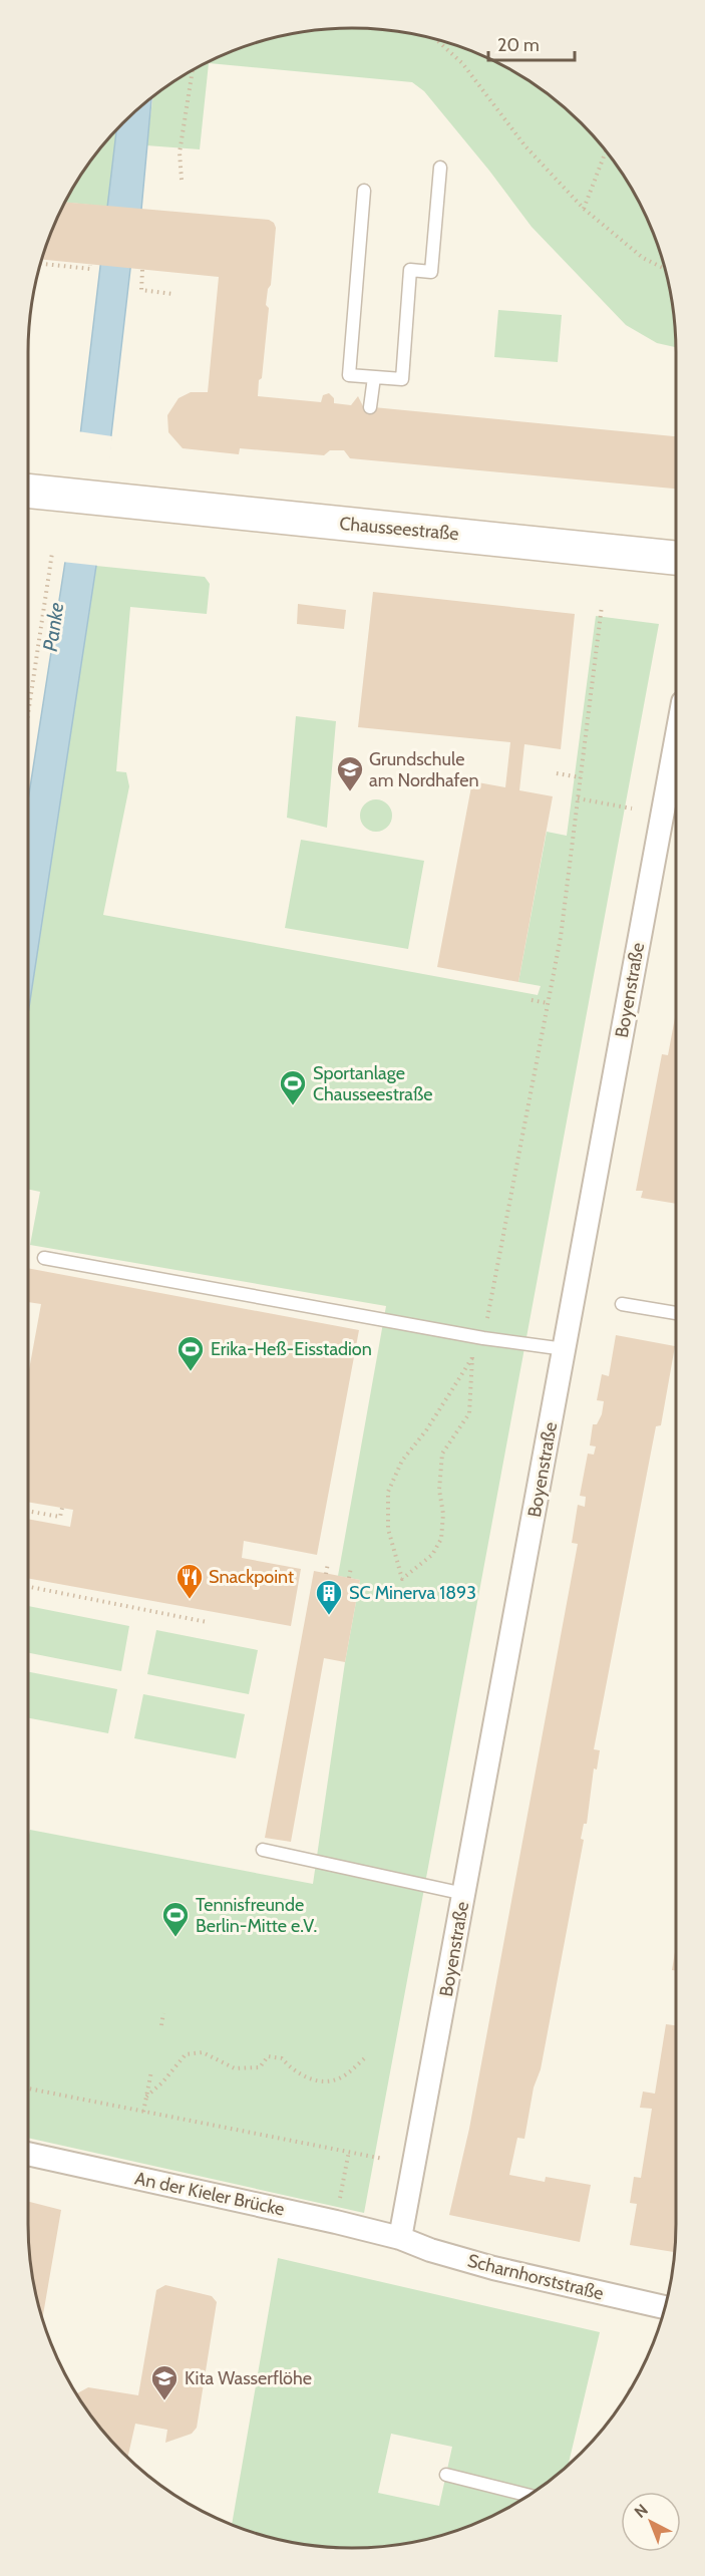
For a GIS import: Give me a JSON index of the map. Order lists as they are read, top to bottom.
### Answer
{
  "streets": {
    "main road": ["Chausseestraße"],
    "street": ["Boyenstraße", "An der Kieler Brücke", "Scharnhorststraße"]
  },
  "crossings": [
    ["Boyenstraße", "An der Kieler Brücke"],
    ["Boyenstraße", "Scharnhorststraße"],
    ["An der Kieler Brücke", "Scharnhorststraße"]
  ],
  "water": ["Panke"],
  "places": {
    "school or university": ["Grundschule am Nordhafen", "Kita Wasserflöhe"],
    "sports": ["Sportanlage Chausseestraße", "Erika-Heß-Eisstadion", "Tennisfreunde Berlin-Mitte e.V."],
    "restaurant": ["Snackpoint"],
    "building": ["SC Minerva 1893"]
  },
  "scale_bar": "20 m",
  "north": "top left"
}
